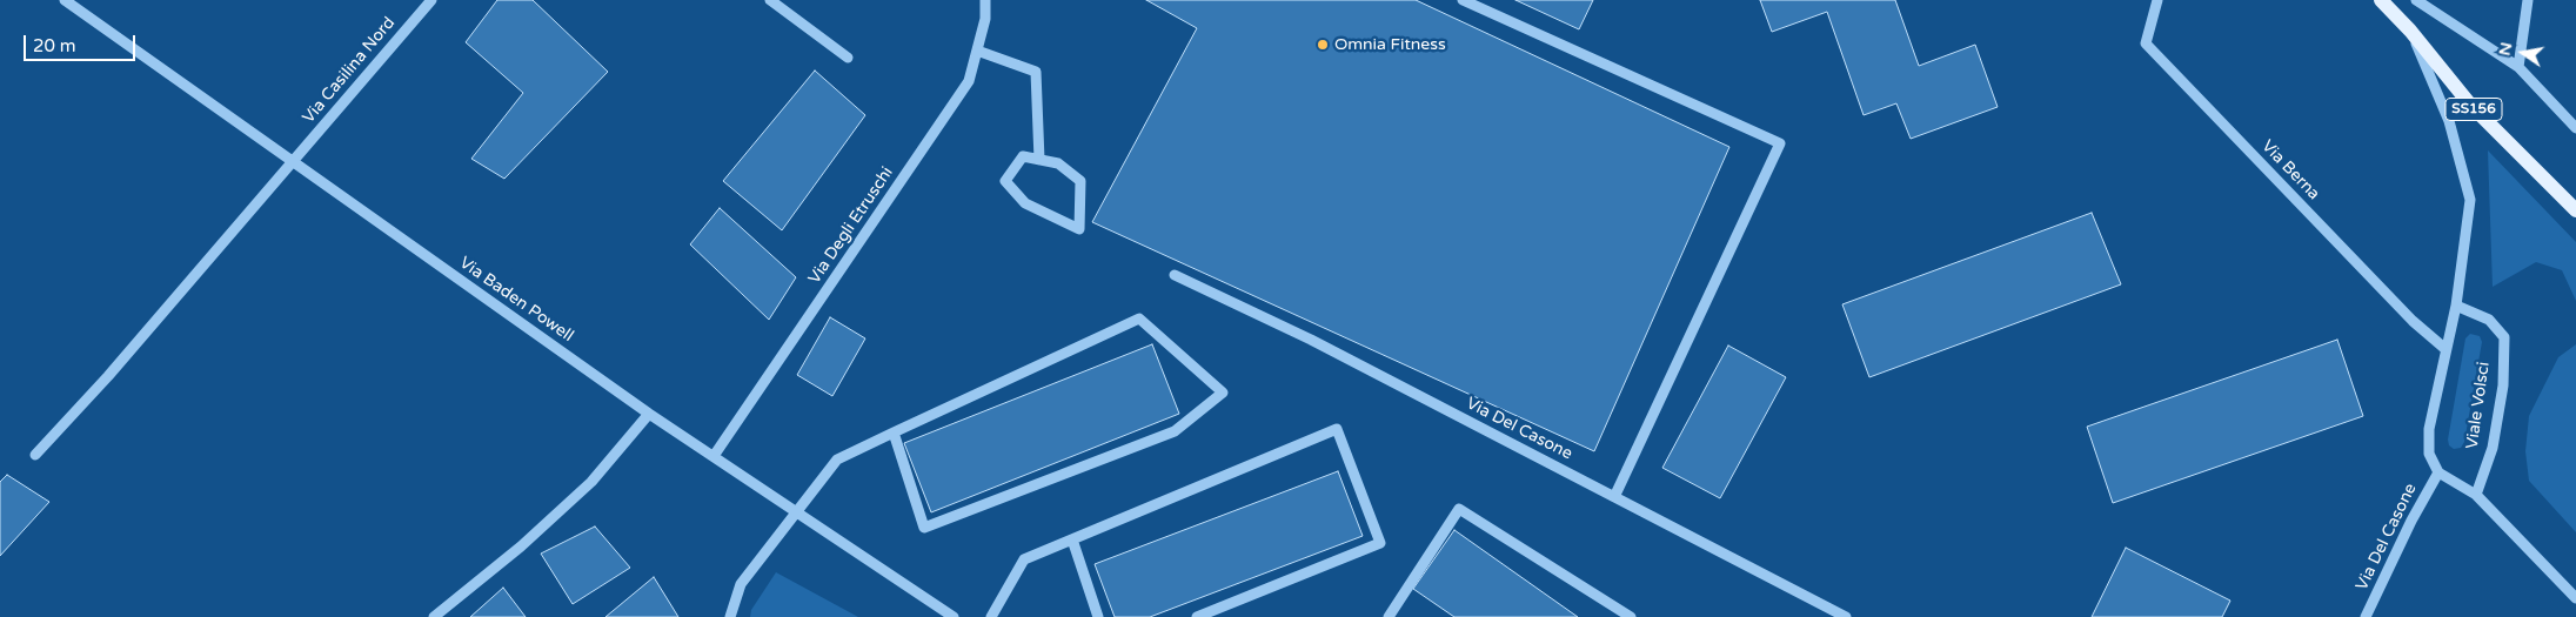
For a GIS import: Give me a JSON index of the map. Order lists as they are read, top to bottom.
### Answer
{
  "streets": {
    "main road": ["SS156"],
    "street": [
      "Via Casilina Nord",
      "Via Berna",
      "Via Degli Etruschi",
      "Via Baden Powell",
      "Viale Volsci",
      "Via Del Casone"
    ]
  },
  "crossings": [
    ["Via Casilina Nord", "Via Baden Powell"],
    ["Via Degli Etruschi", "Via Baden Powell"]
  ],
  "places": ["Omnia Fitness"],
  "scale_bar": "20 m",
  "north": "left"
}
